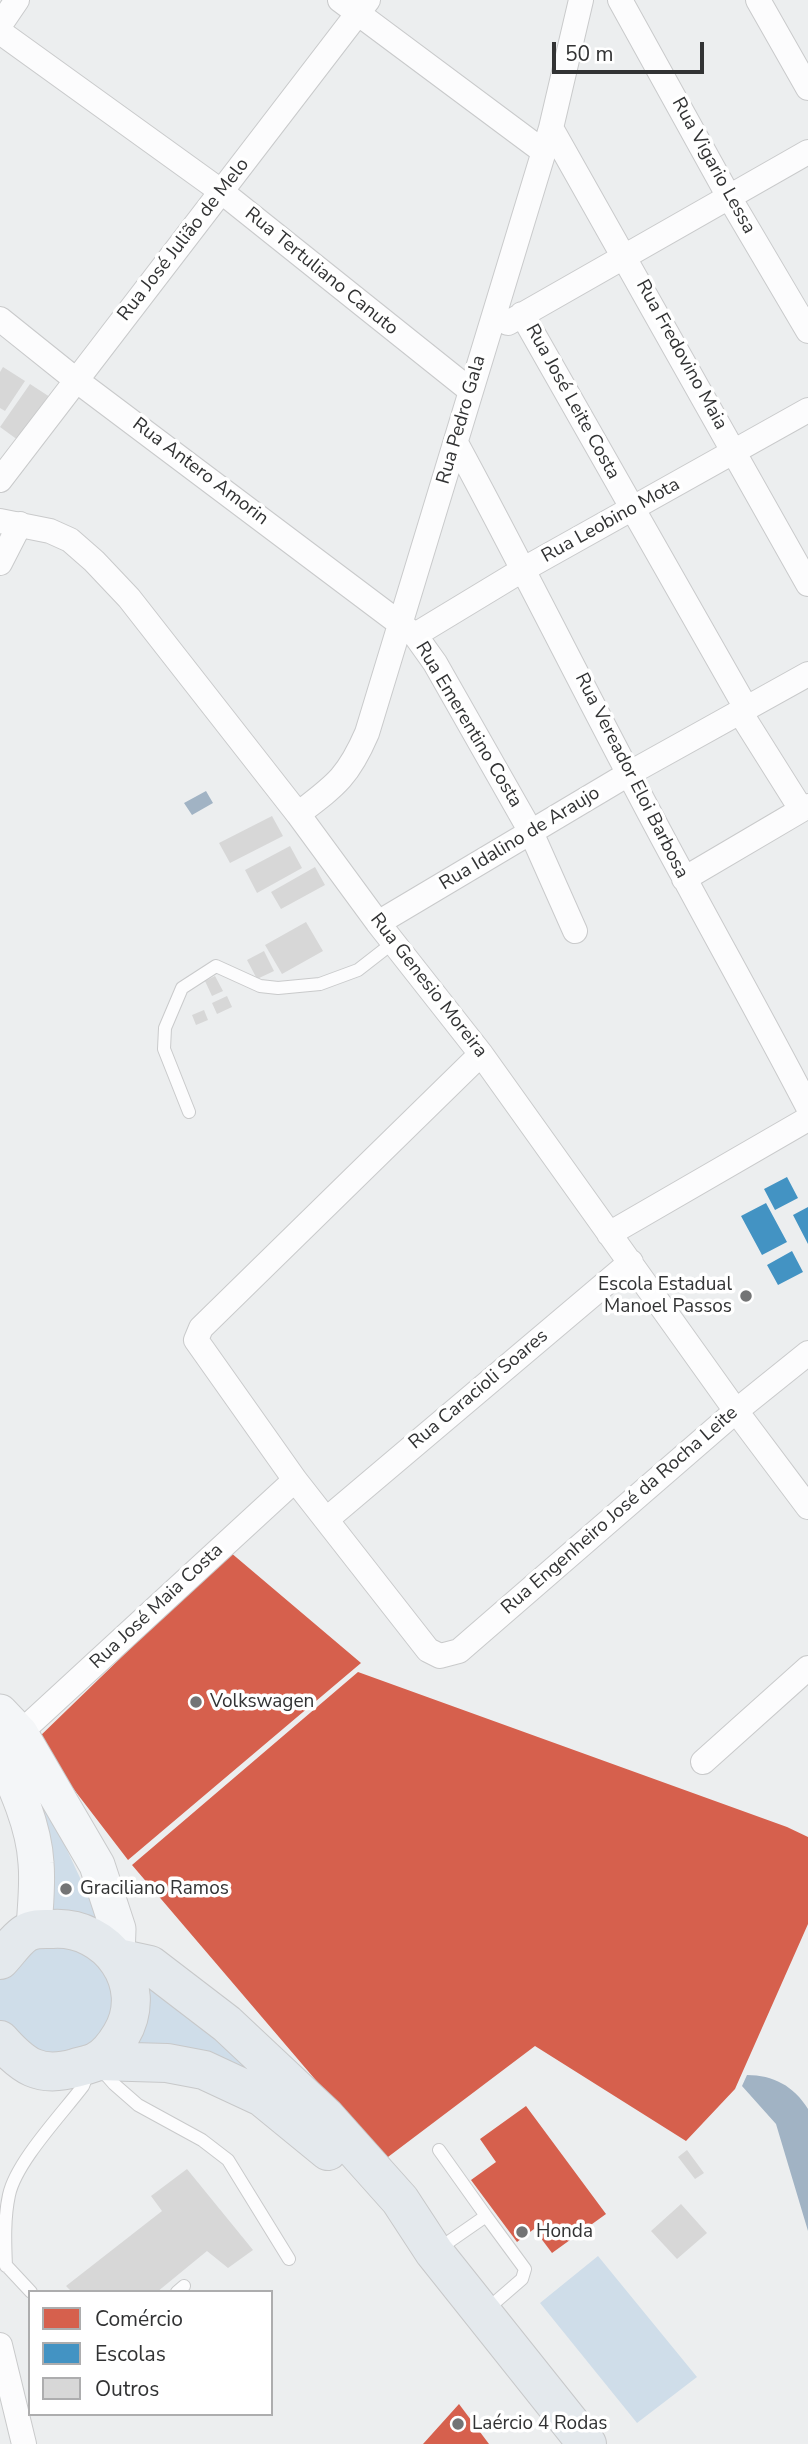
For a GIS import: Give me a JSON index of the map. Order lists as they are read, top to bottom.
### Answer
{
  "streets": {
    "street": [
      "Rua Vigario Lessa",
      "Rua José Julião de Melo",
      "Rua Tertuliano Canuto",
      "Rua Fredovino Maia",
      "Rua José Leite Costa",
      "Rua Pedro Gala",
      "Rua Antero Amorin",
      "Rua Leobino Mota",
      "Rua Emerentino Costa",
      "Rua Vereador Eloi Barbosa",
      "Rua Idalino de Araujo",
      "Rua Genesio Moreira",
      "Rua Caracioli Soares",
      "Rua Engenheiro José da Rocha Leite",
      "Rua José Maia Costa"
    ]
  },
  "crossings": [
    ["Rua José Julião de Melo", "Rua Tertuliano Canuto"],
    ["Rua José Julião de Melo", "Rua Antero Amorin"],
    ["Rua Tertuliano Canuto", "Rua Pedro Gala"],
    ["Rua Fredovino Maia", "Rua Pedro Gala"],
    ["Rua Fredovino Maia", "Rua Leobino Mota"],
    ["Rua José Leite Costa", "Rua Leobino Mota"],
    ["Rua José Leite Costa", "Rua Idalino de Araujo"],
    ["Rua Pedro Gala", "Rua Antero Amorin"],
    ["Rua Pedro Gala", "Rua Leobino Mota"],
    ["Rua Pedro Gala", "Rua Emerentino Costa"],
    ["Rua Pedro Gala", "Rua Vereador Eloi Barbosa"],
    ["Rua Pedro Gala", "Rua Genesio Moreira"],
    ["Rua Antero Amorin", "Rua Leobino Mota"],
    ["Rua Antero Amorin", "Rua Emerentino Costa"],
    ["Rua Leobino Mota", "Rua Emerentino Costa"],
    ["Rua Leobino Mota", "Rua Vereador Eloi Barbosa"],
    ["Rua Emerentino Costa", "Rua Idalino de Araujo"],
    ["Rua Vereador Eloi Barbosa", "Rua Idalino de Araujo"],
    ["Rua Idalino de Araujo", "Rua Genesio Moreira"],
    ["Rua Genesio Moreira", "Rua Caracioli Soares"],
    ["Rua Genesio Moreira", "Rua Engenheiro José da Rocha Leite"],
    ["Rua Caracioli Soares", "Rua Engenheiro José da Rocha Leite"]
  ],
  "places": [
    "Escola Estadual Manoel Passos",
    "Volkswagen",
    "Graciliano Ramos",
    "Honda",
    "Laércio 4 Rodas"
  ],
  "legend": ["Comércio", "Escolas", "Outros"],
  "scale_bar": "50 m"
}
